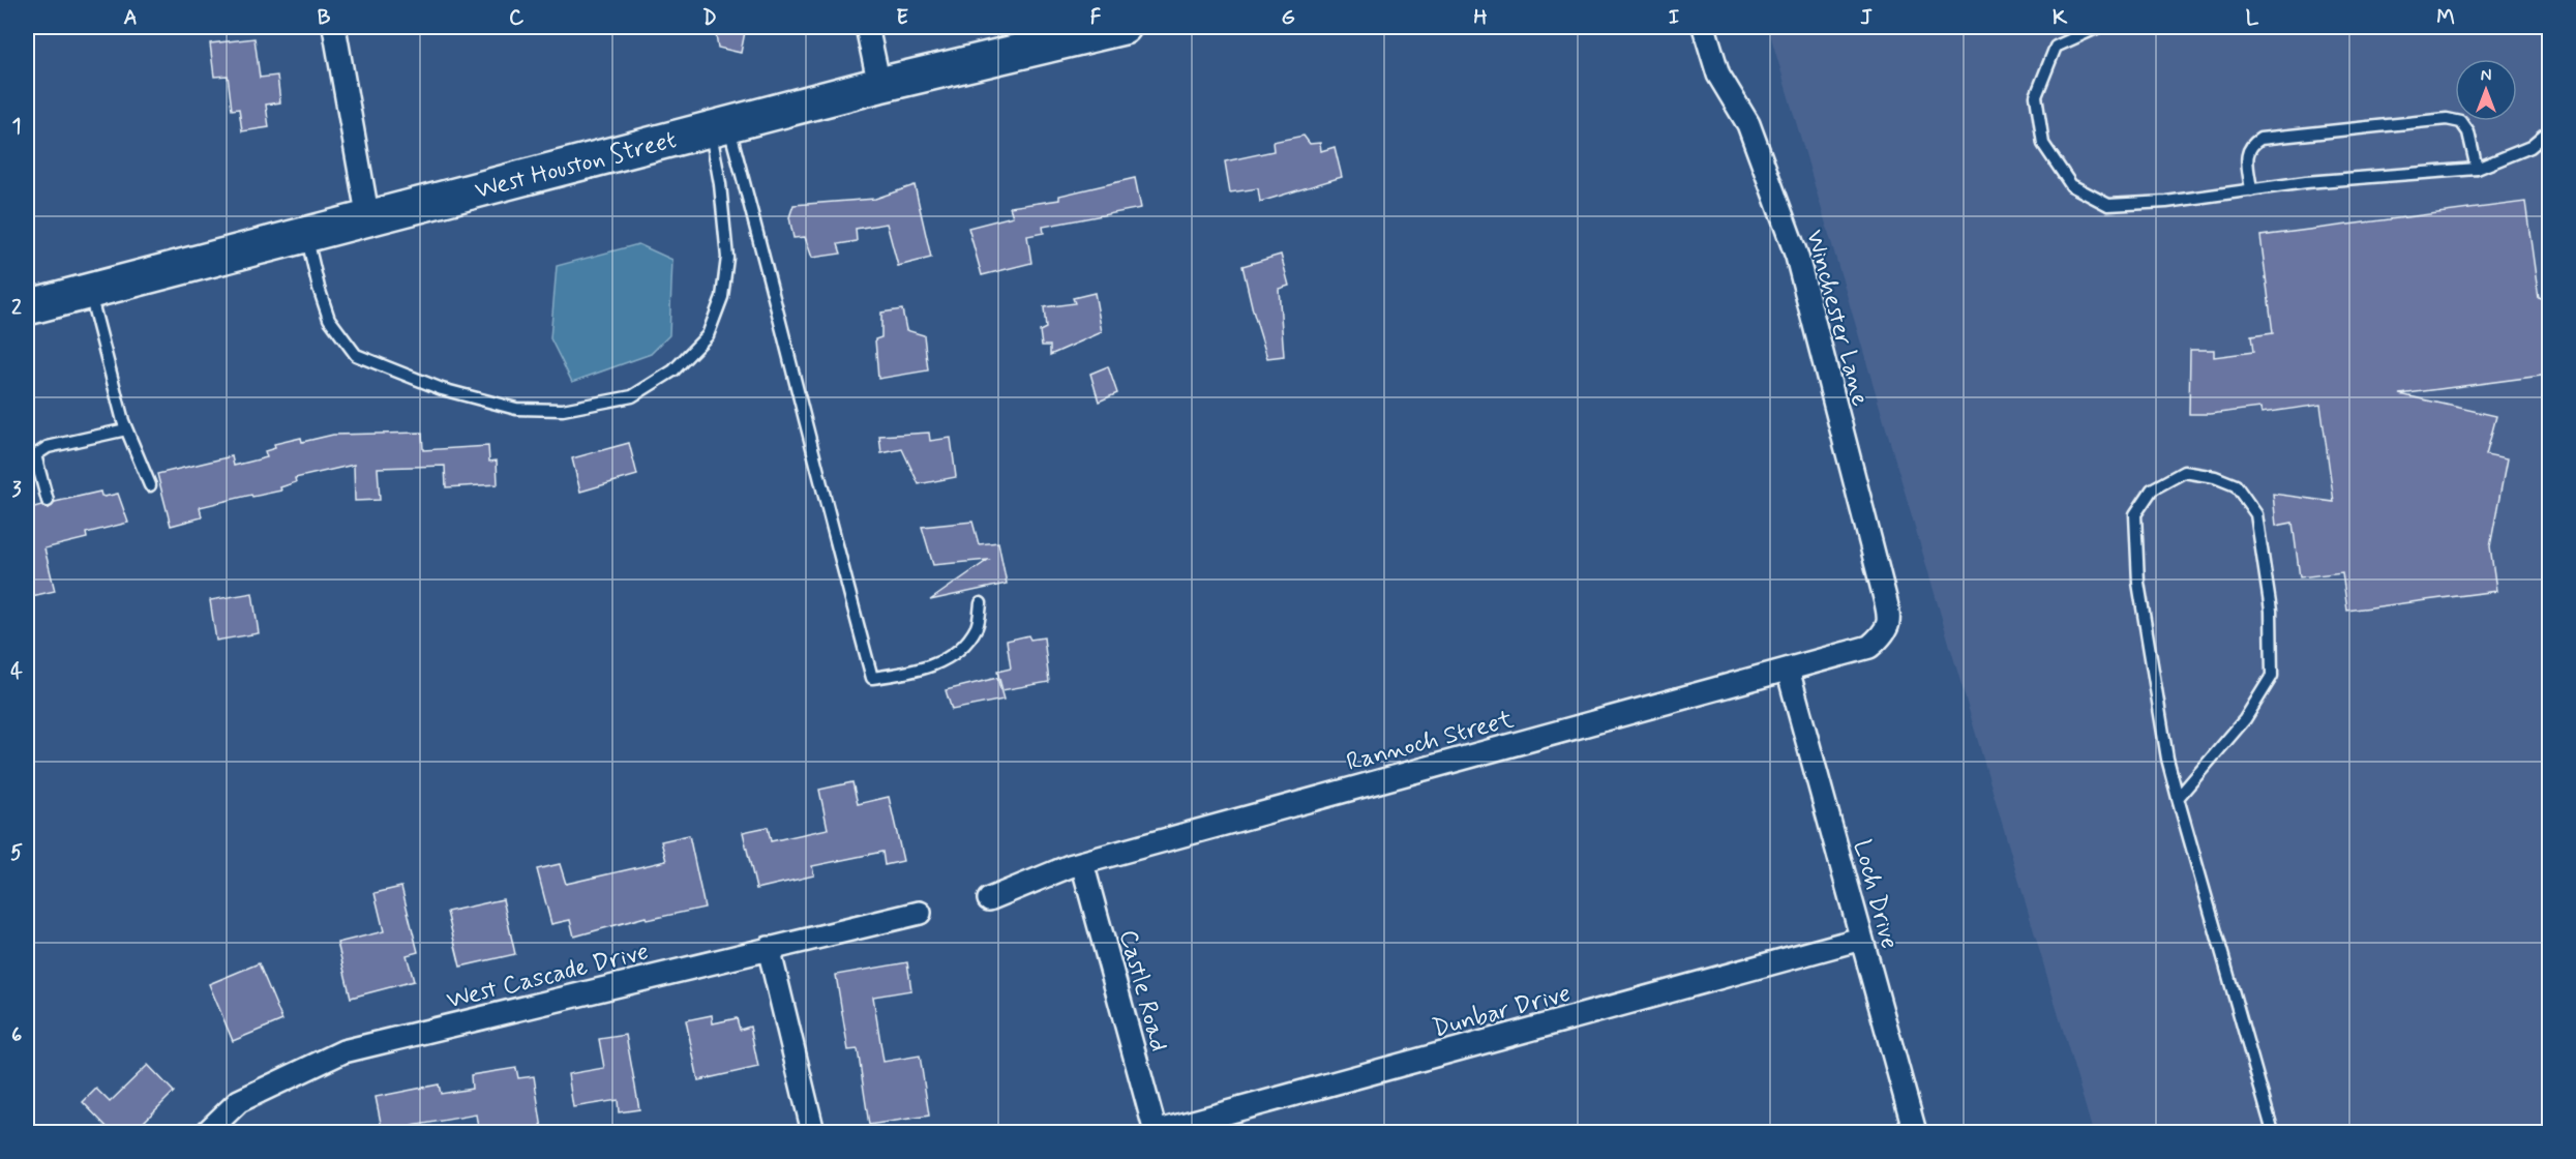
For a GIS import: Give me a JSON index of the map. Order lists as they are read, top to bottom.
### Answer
{
  "streets": {
    "main road": ["West Houston Street"],
    "street": [
      "Winchester Lane",
      "Rannoch Street",
      "Loch Drive",
      "West Cascade Drive",
      "Castle Road",
      "Dunbar Drive"
    ]
  },
  "crossings": [
    ["Winchester Lane", "Rannoch Street"],
    ["Rannoch Street", "Loch Drive"],
    ["Rannoch Street", "Castle Road"],
    ["Loch Drive", "Dunbar Drive"],
    ["Castle Road", "Dunbar Drive"]
  ],
  "north": "top",
  "grid": {
    "columns": [
      "A",
      "B",
      "C",
      "D",
      "E",
      "F",
      "G",
      "H",
      "I",
      "J",
      "K",
      "L",
      "M"
    ],
    "rows": [
      "1",
      "2",
      "3",
      "4",
      "5",
      "6"
    ]
  }
}
